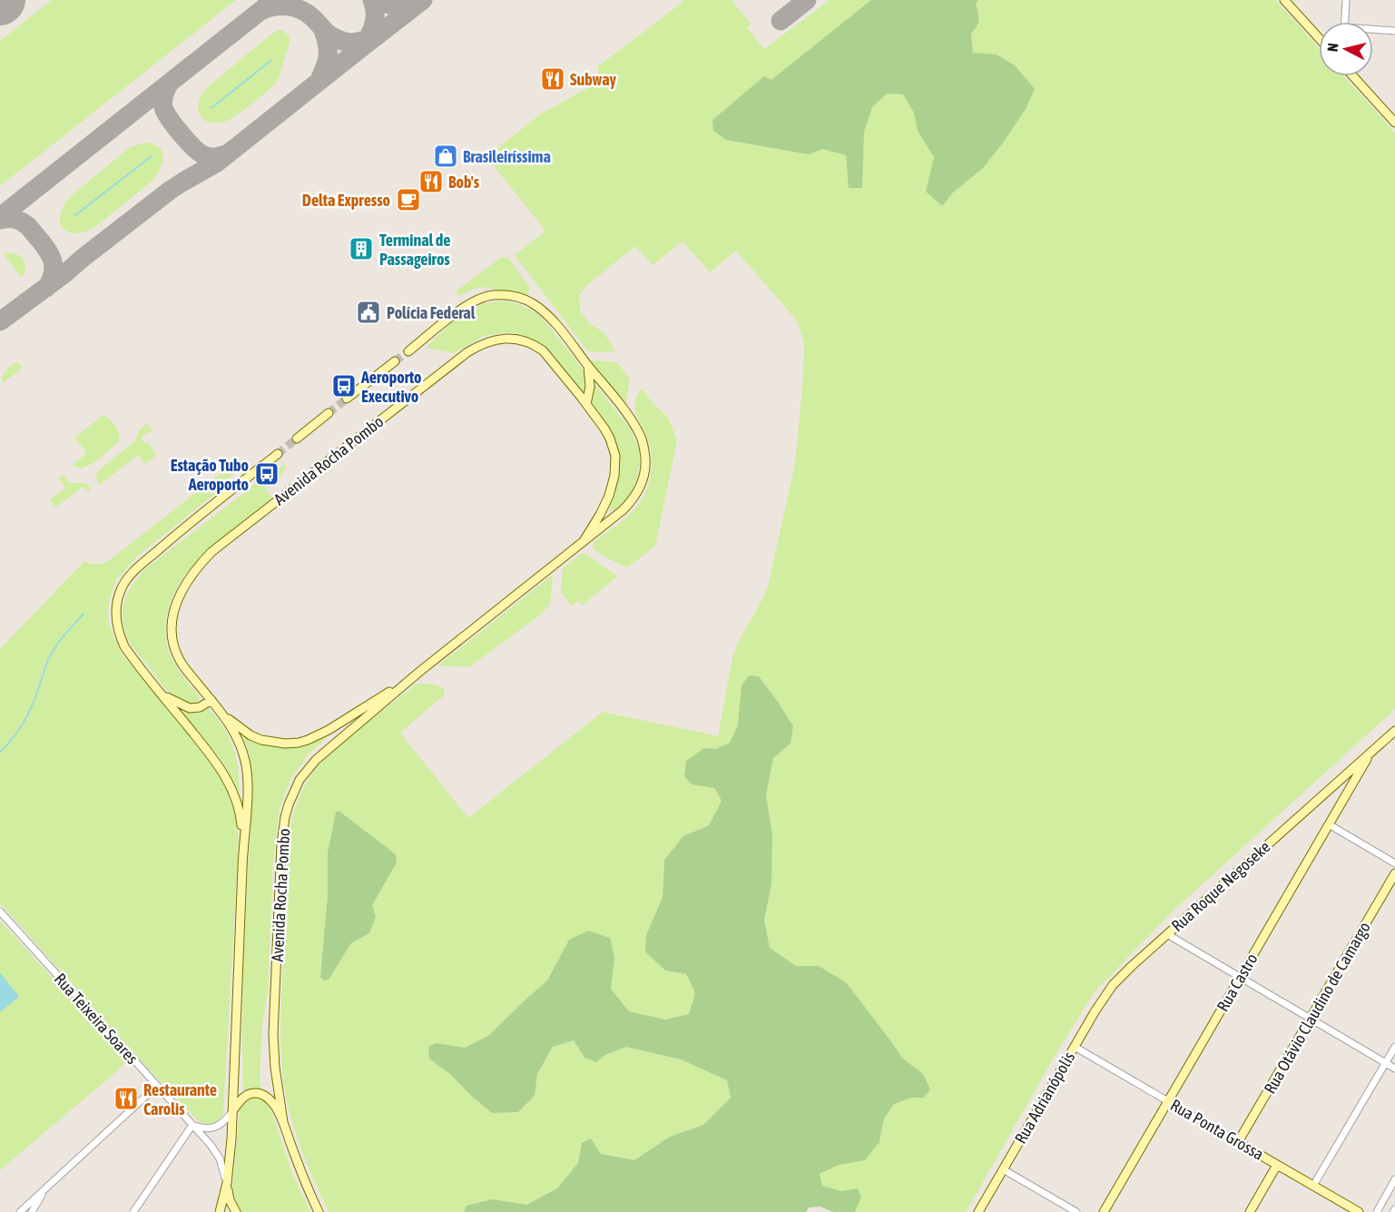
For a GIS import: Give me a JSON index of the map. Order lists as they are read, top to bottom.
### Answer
{
  "streets": {
    "main road": [
      "Avenida Rocha Pombo",
      "Rua Roque Negoseke",
      "Rua Castro",
      "Rua Otávio Claudino de Camargo",
      "Rua Teixeira Soares",
      "Rua Adrianópolis",
      "Rua Ponta Grossa"
    ]
  },
  "crossings": [
    ["Avenida Rocha Pombo", "Rua Teixeira Soares"],
    ["Rua Roque Negoseke", "Rua Castro"],
    ["Rua Roque Negoseke", "Rua Adrianópolis"],
    ["Rua Castro", "Rua Ponta Grossa"],
    ["Rua Otávio Claudino de Camargo", "Rua Ponta Grossa"],
    ["Rua Adrianópolis", "Rua Ponta Grossa"]
  ],
  "places": {
    "restaurant": ["Subway", "Bob's", "Restaurante Carolis"],
    "shop": ["Brasileiríssima"],
    "cafe": ["Delta Expresso"],
    "building": ["Terminal de Passageiros"],
    "public building": ["Polícia Federal"],
    "bus stop": ["Aeroporto Executivo", "Estação Tubo Aeroporto"]
  },
  "north": "left"
}
